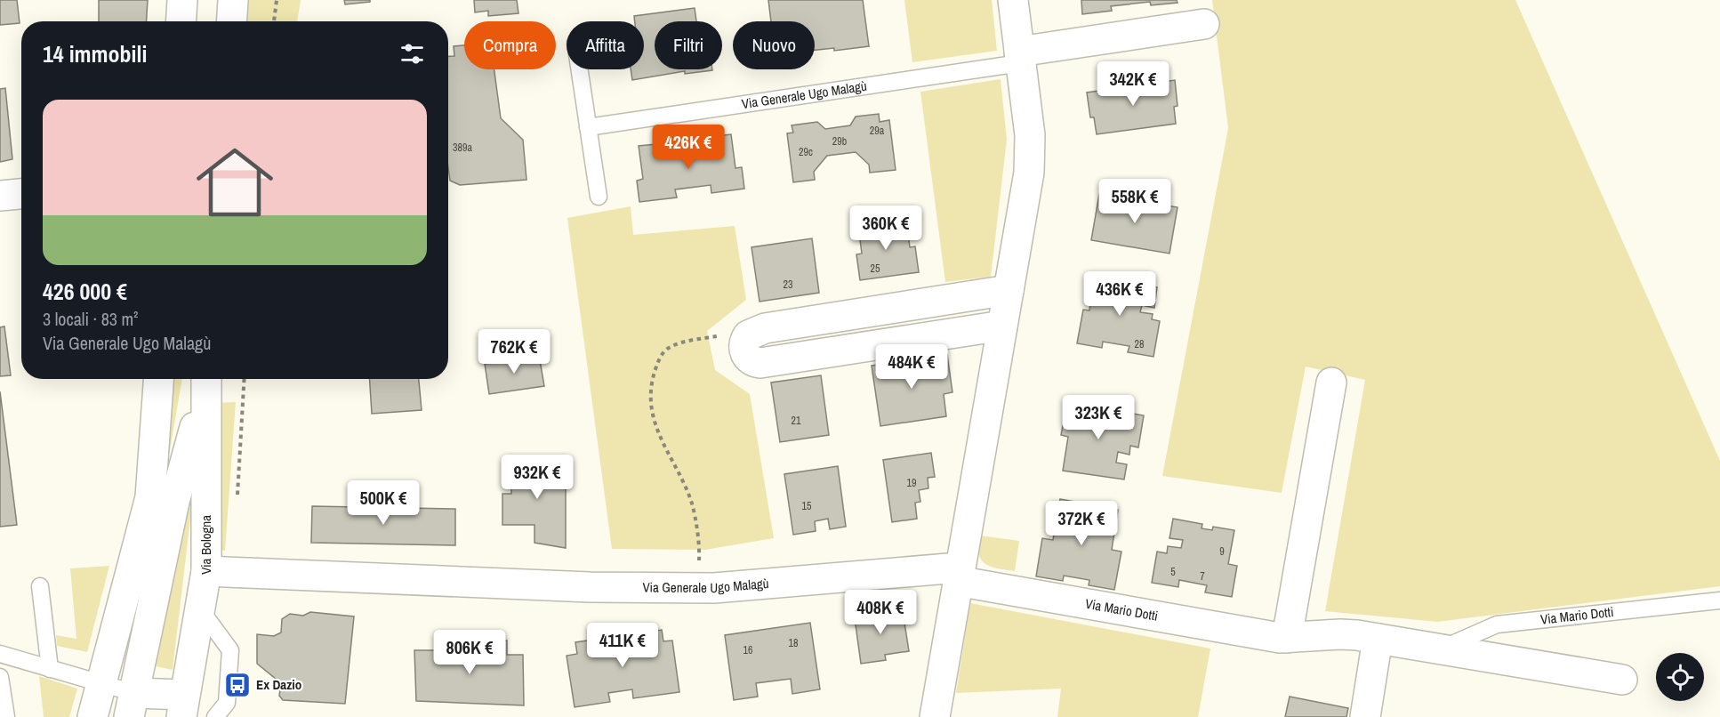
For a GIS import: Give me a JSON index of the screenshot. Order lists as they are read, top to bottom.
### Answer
{
  "streets": {
    "street": ["Via Generale Ugo Malagù", "Via Bologna", "Via Mario Dotti"]
  },
  "crossings": [
    ["Via Generale Ugo Malagù", "Via Bologna"],
    ["Via Generale Ugo Malagù", "Via Mario Dotti"]
  ],
  "places": {
    "bus stop": ["Ex Dazio"]
  },
  "house_numbers": [
    "29a",
    "29b",
    "389a",
    "29c",
    "25",
    "23",
    "28",
    "21",
    "19",
    "15",
    "9",
    "5",
    "7",
    "18",
    "16"
  ],
  "page": {
    "chip": [
      "Compra",
      "Affitta",
      "Filtri",
      "Nuovo"
    ],
    "heading": "14 immobili",
    "price": [
      "342K €",
      "426K €",
      "558K €",
      "360K €",
      "436K €",
      "762K €",
      "484K €",
      "323K €",
      "932K €",
      "500K €",
      "372K €",
      "408K €",
      "411K €",
      "806K €"
    ],
    "list": [
      {
        "name": "426 000 €",
        "note": "3 locali · 83 m² · Via Generale Ugo Malagù"
      }
    ]
  }
}
